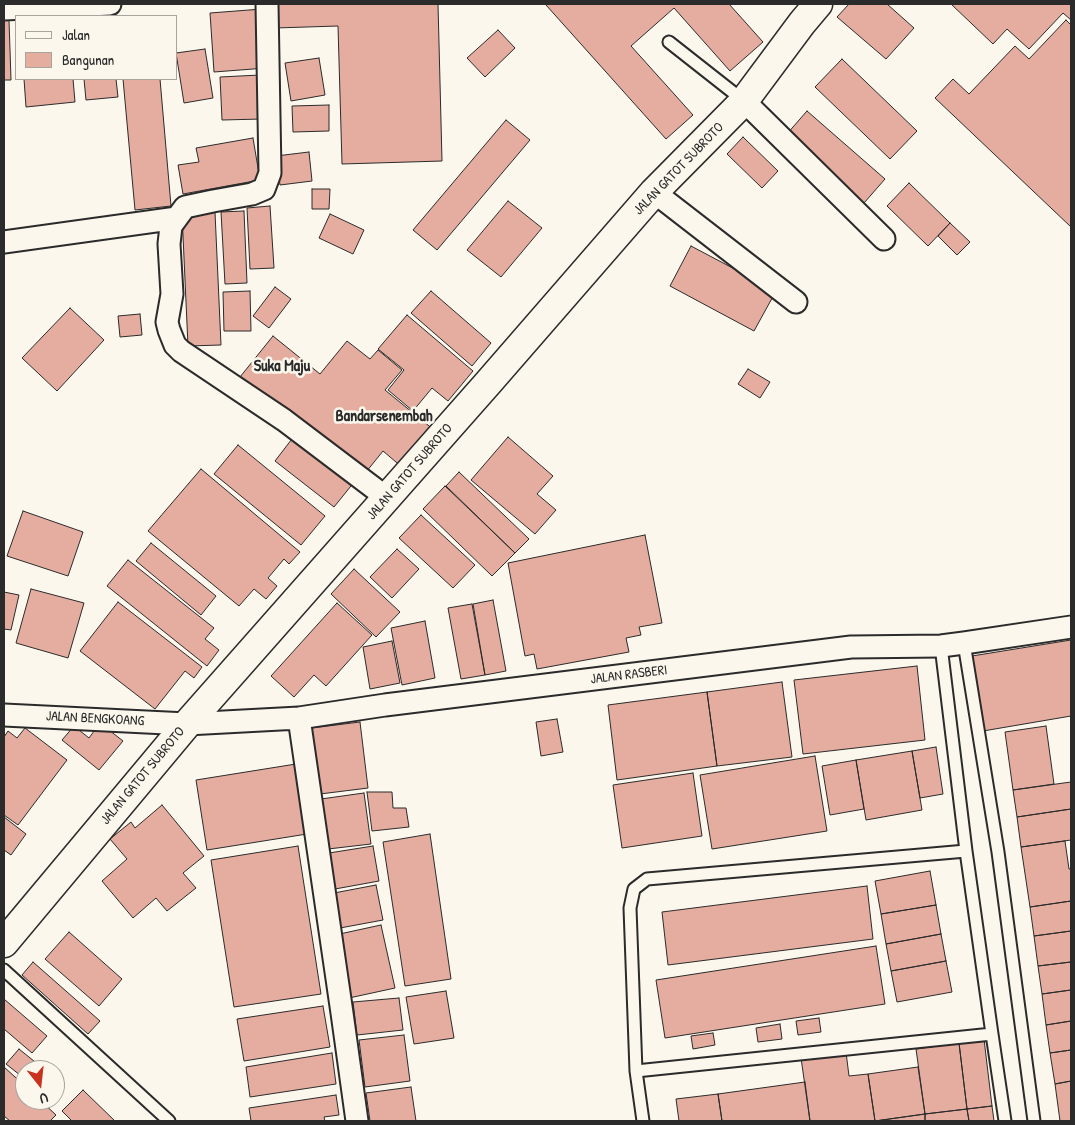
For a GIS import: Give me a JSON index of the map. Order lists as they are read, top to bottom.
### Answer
{
  "streets": {
    "main road": ["JALAN GATOT SUBROTO"],
    "street": ["JALAN RASBERI", "JALAN BENGKOANG"]
  },
  "crossings": [
    ["JALAN GATOT SUBROTO", "JALAN RASBERI"],
    ["JALAN GATOT SUBROTO", "JALAN BENGKOANG"],
    ["JALAN RASBERI", "JALAN BENGKOANG"]
  ],
  "districts": ["Suka Maju", "Bandarsenembah"],
  "legend": ["Jalan", "Bangunan"],
  "north": "bottom"
}
